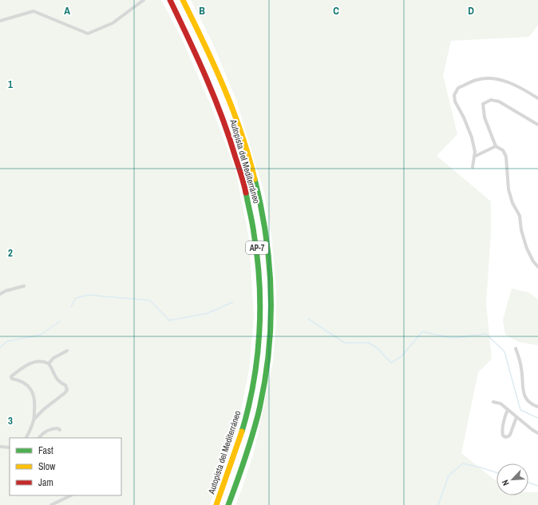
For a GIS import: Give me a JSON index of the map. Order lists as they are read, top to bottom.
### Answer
{
  "streets": {
    "highway": ["Autopista del Mediterráneo", "AP-7"]
  },
  "legend": ["Fast", "Slow", "Jam"],
  "north": "bottom left",
  "grid": {
    "columns": [
      "A",
      "B",
      "C",
      "D"
    ],
    "rows": ["1", "2", "3"]
  }
}
